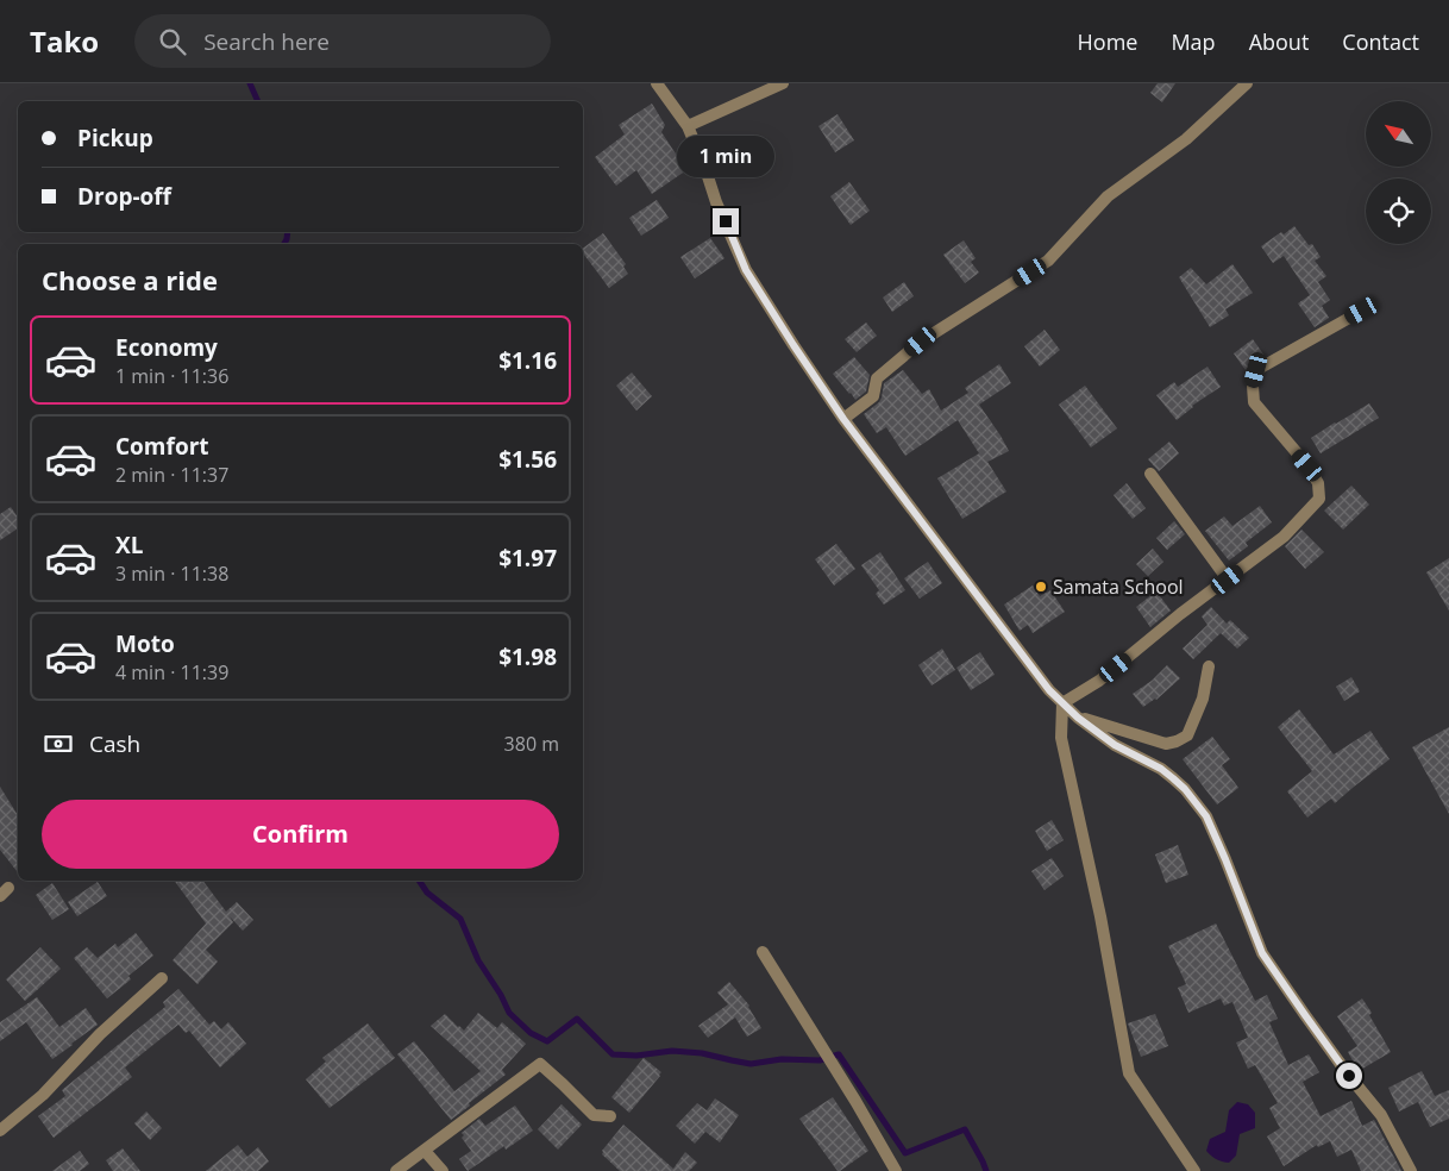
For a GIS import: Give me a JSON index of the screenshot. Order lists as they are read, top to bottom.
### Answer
{
  "places": ["Samata School"],
  "north": "top left",
  "page": {
    "header": "Tako",
    "search": "Search here",
    "nav": [
      "Home",
      "Map",
      "About",
      "Contact"
    ],
    "banner": ["Pickup", "Drop-off"],
    "bubble": "1 min",
    "heading": "Choose a ride",
    "list": [
      {
        "name": "Economy",
        "note": "1 min · 11:36",
        "value": "$1.16"
      },
      {
        "name": "Comfort",
        "note": "2 min · 11:37",
        "value": "$1.56"
      },
      {
        "name": "XL",
        "note": "3 min · 11:38",
        "value": "$1.97"
      },
      {
        "name": "Moto",
        "note": "4 min · 11:39",
        "value": "$1.98"
      }
    ],
    "pay": ["Cash", "380 m"],
    "buttons": "Confirm"
  }
}
